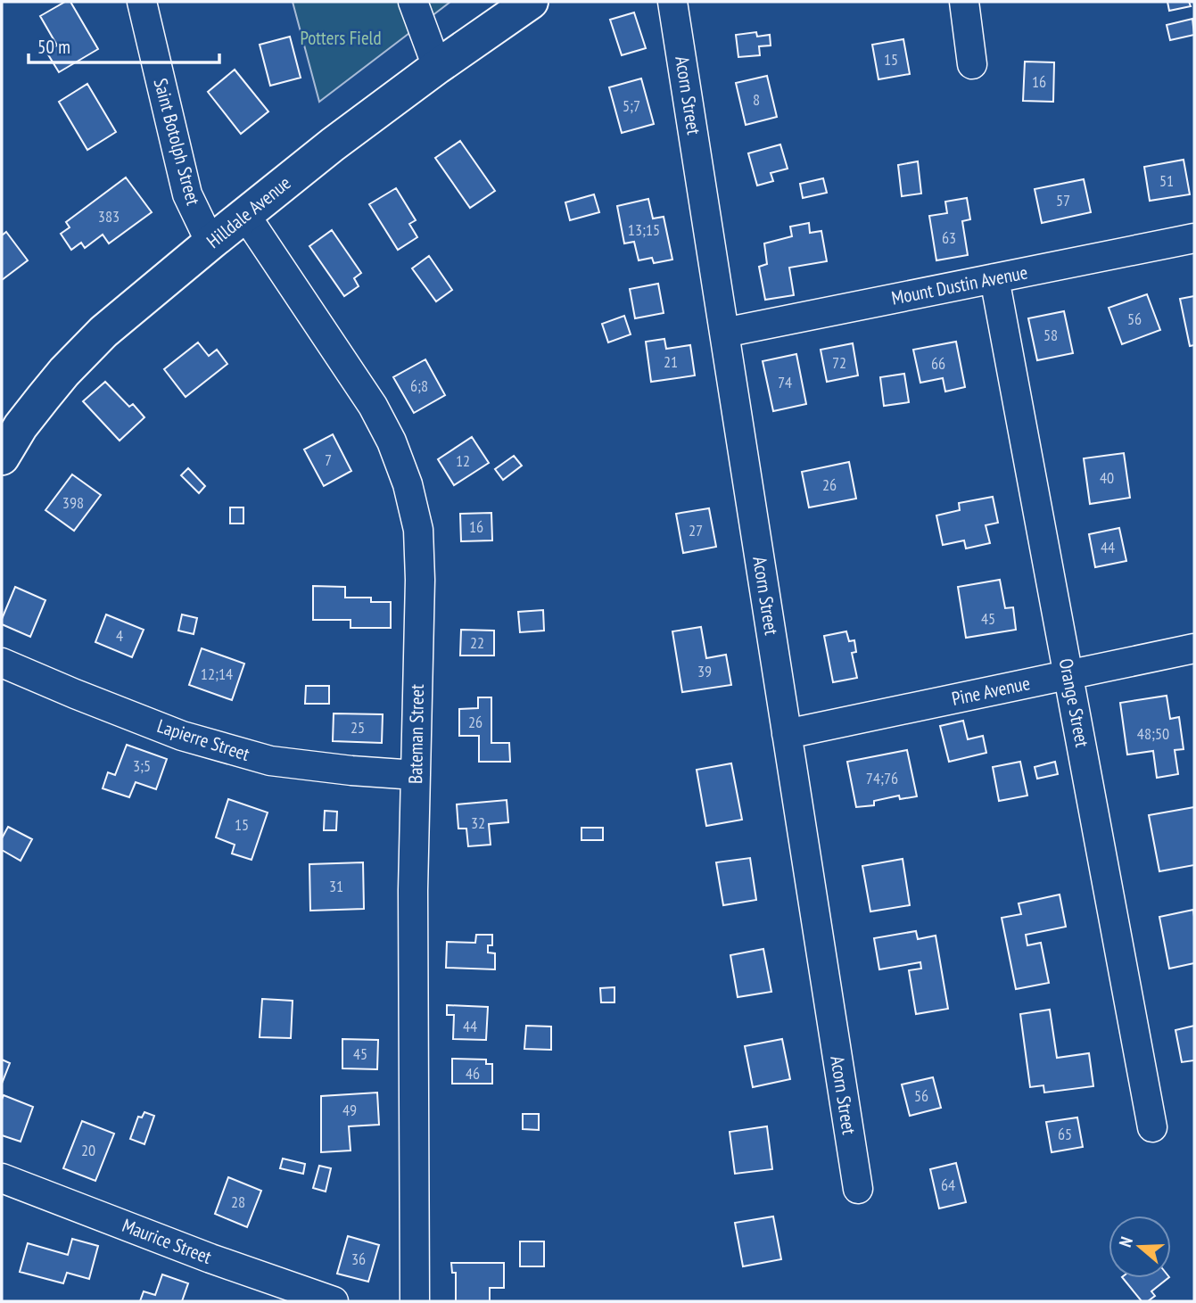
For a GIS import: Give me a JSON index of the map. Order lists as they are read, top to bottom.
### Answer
{
  "streets": {
    "main road": ["Hilldale Avenue"],
    "street": [
      "Acorn Street",
      "Saint Botolph Street",
      "Mount Dustin Avenue",
      "Pine Avenue",
      "Orange Street",
      "Bateman Street",
      "Lapierre Street",
      "Maurice Street"
    ]
  },
  "crossings": [
    ["Acorn Street", "Mount Dustin Avenue"],
    ["Acorn Street", "Pine Avenue"],
    ["Saint Botolph Street", "Hilldale Avenue"],
    ["Hilldale Avenue", "Bateman Street"],
    ["Mount Dustin Avenue", "Orange Street"],
    ["Pine Avenue", "Orange Street"],
    ["Bateman Street", "Lapierre Street"]
  ],
  "parks": ["Potters Field"],
  "house_numbers": [
    "15",
    "16",
    "8",
    "5;7",
    "51",
    "57",
    "383",
    "13;15",
    "63",
    "56",
    "58",
    "21",
    "72",
    "66",
    "74",
    "6;8",
    "7",
    "12",
    "40",
    "26",
    "398",
    "16",
    "27",
    "44",
    "45",
    "4",
    "22",
    "39",
    "12;14",
    "26",
    "25",
    "48;50",
    "3;5",
    "74;76",
    "32",
    "15",
    "31",
    "44",
    "45",
    "46",
    "56",
    "49",
    "65",
    "20",
    "64",
    "28",
    "36"
  ],
  "scale_bar": "50 m",
  "north": "left"
}
